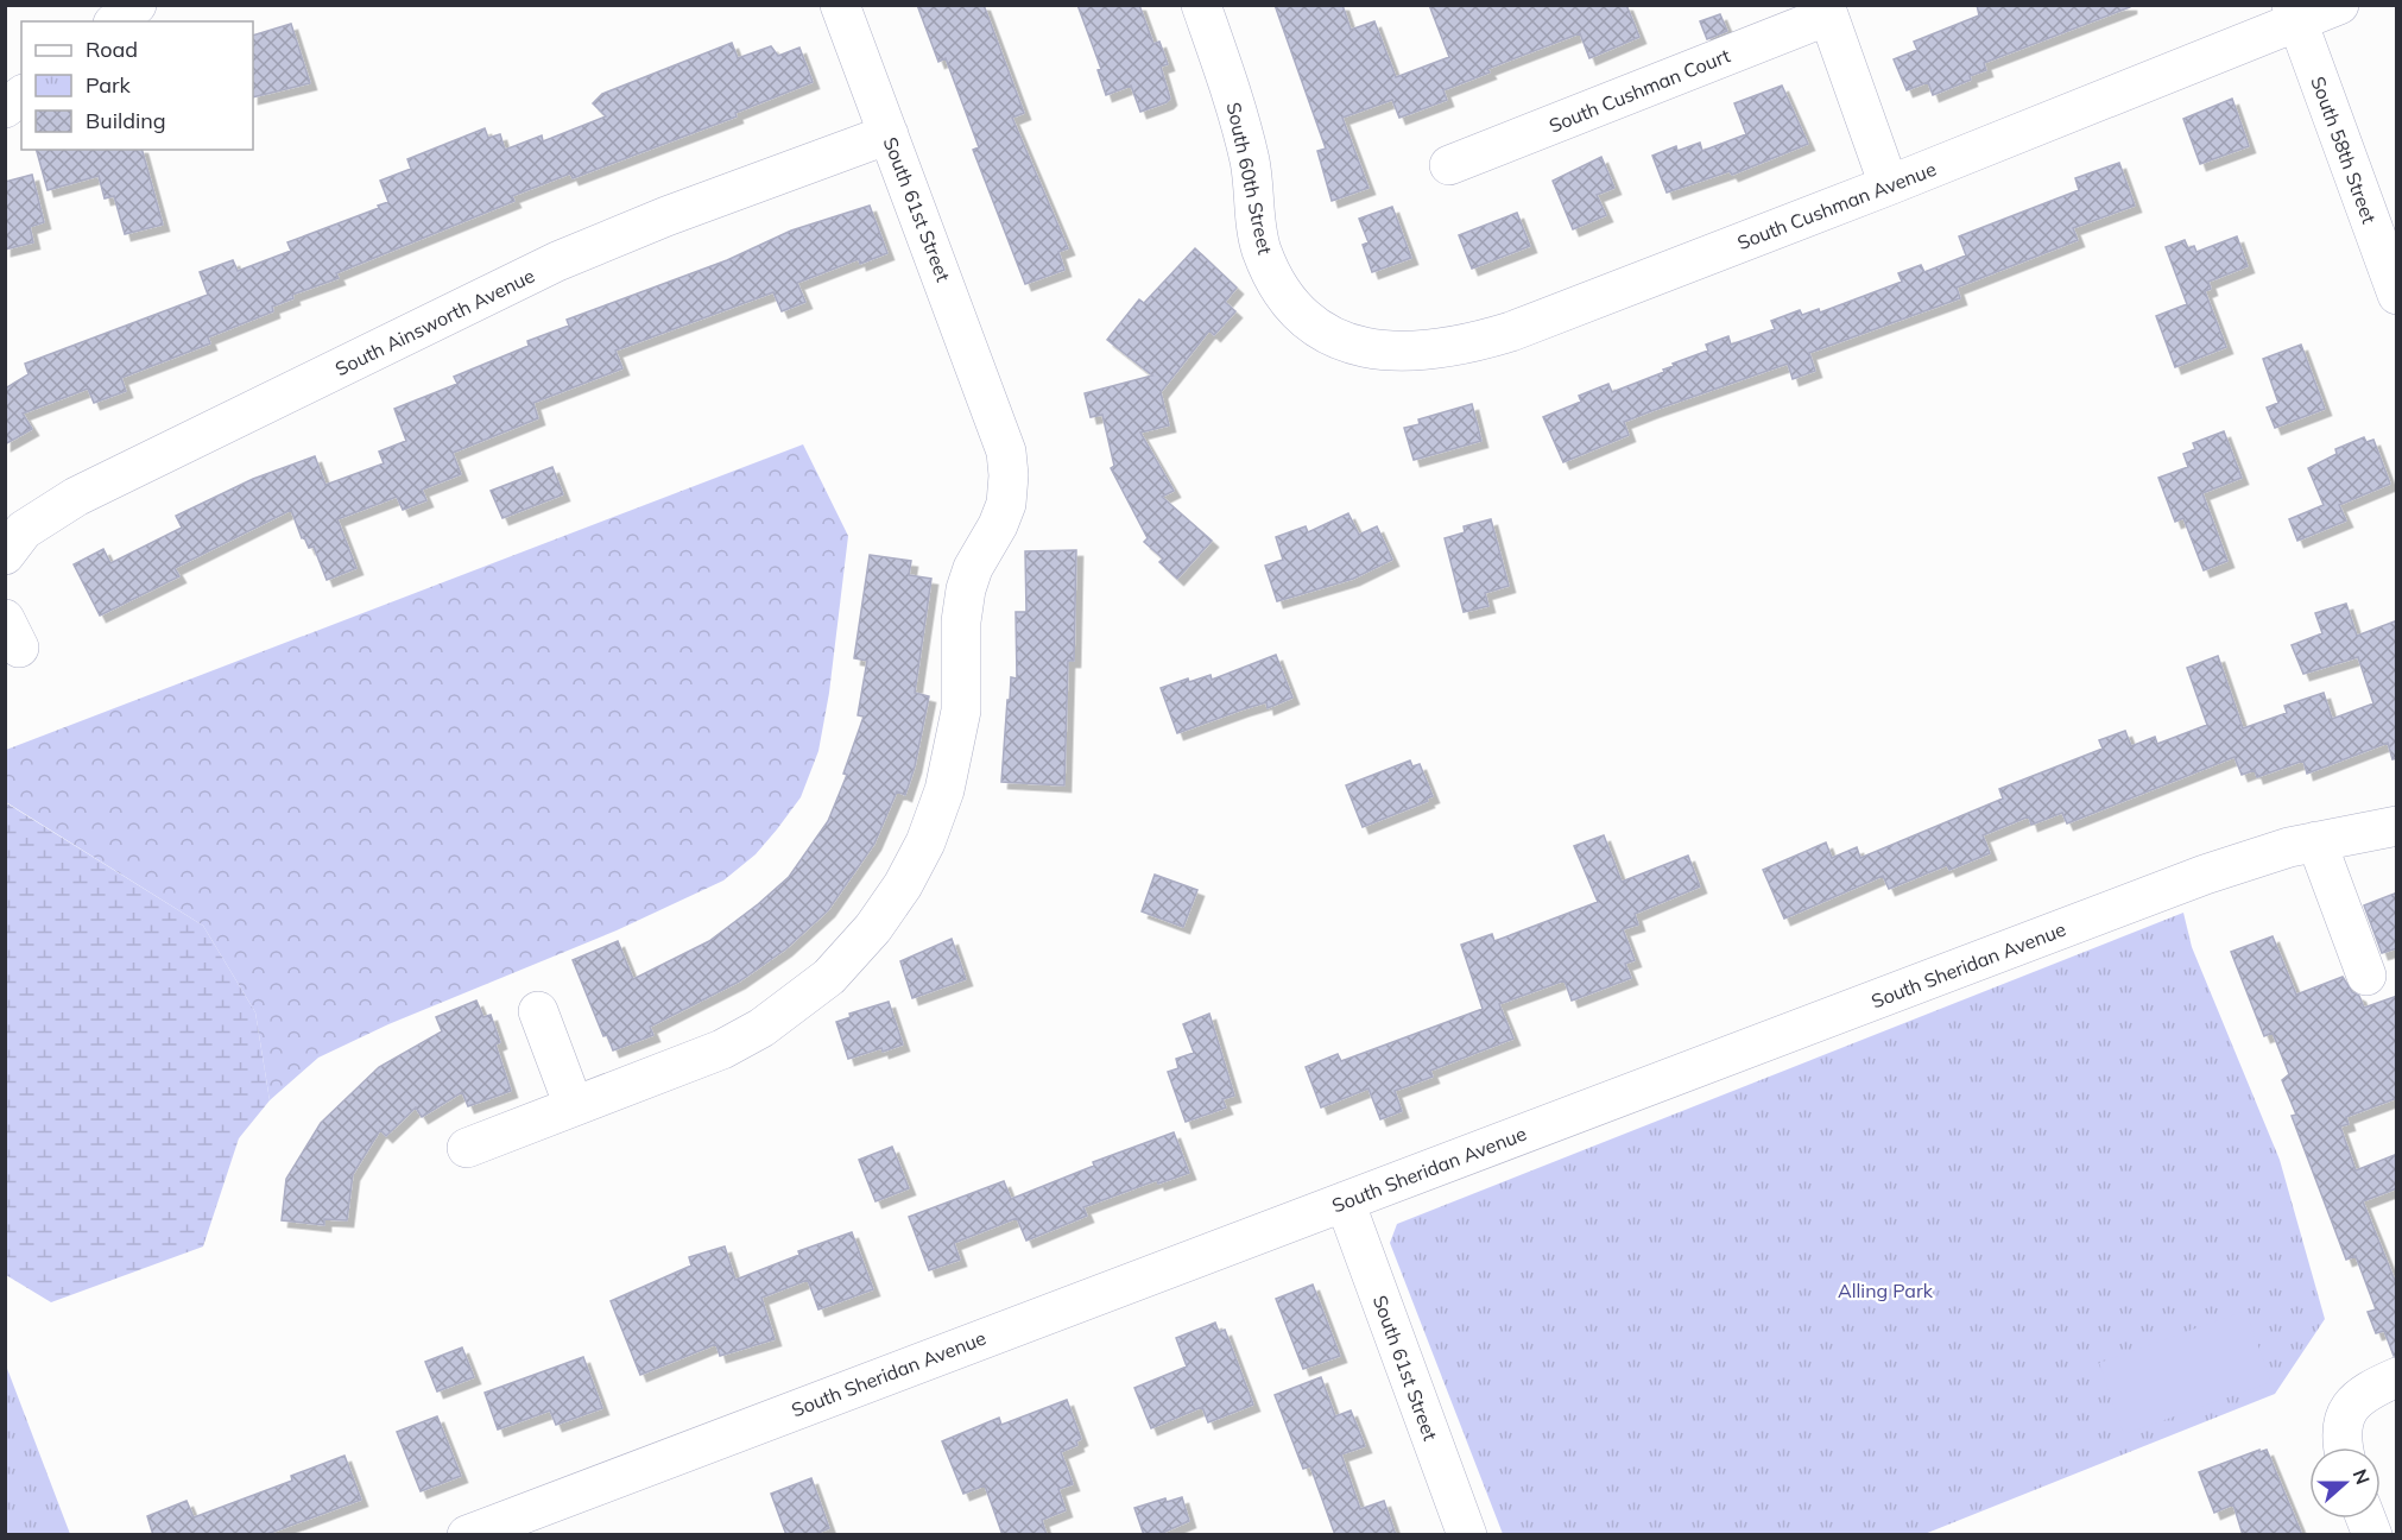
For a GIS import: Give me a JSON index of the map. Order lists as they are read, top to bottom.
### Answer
{
  "streets": {
    "street": [
      "South Cushman Court",
      "South 58th Street",
      "South 60th Street",
      "South Cushman Avenue",
      "South 61st Street",
      "South Ainsworth Avenue",
      "South Sheridan Avenue"
    ]
  },
  "crossings": [
    ["South 58th Street", "South Cushman Avenue"],
    ["South 60th Street", "South Cushman Avenue"],
    ["South 61st Street", "South Ainsworth Avenue"],
    ["South 61st Street", "South Sheridan Avenue"]
  ],
  "parks": ["Alling Park"],
  "legend": ["Road", "Park", "Building"],
  "north": "right"
}
